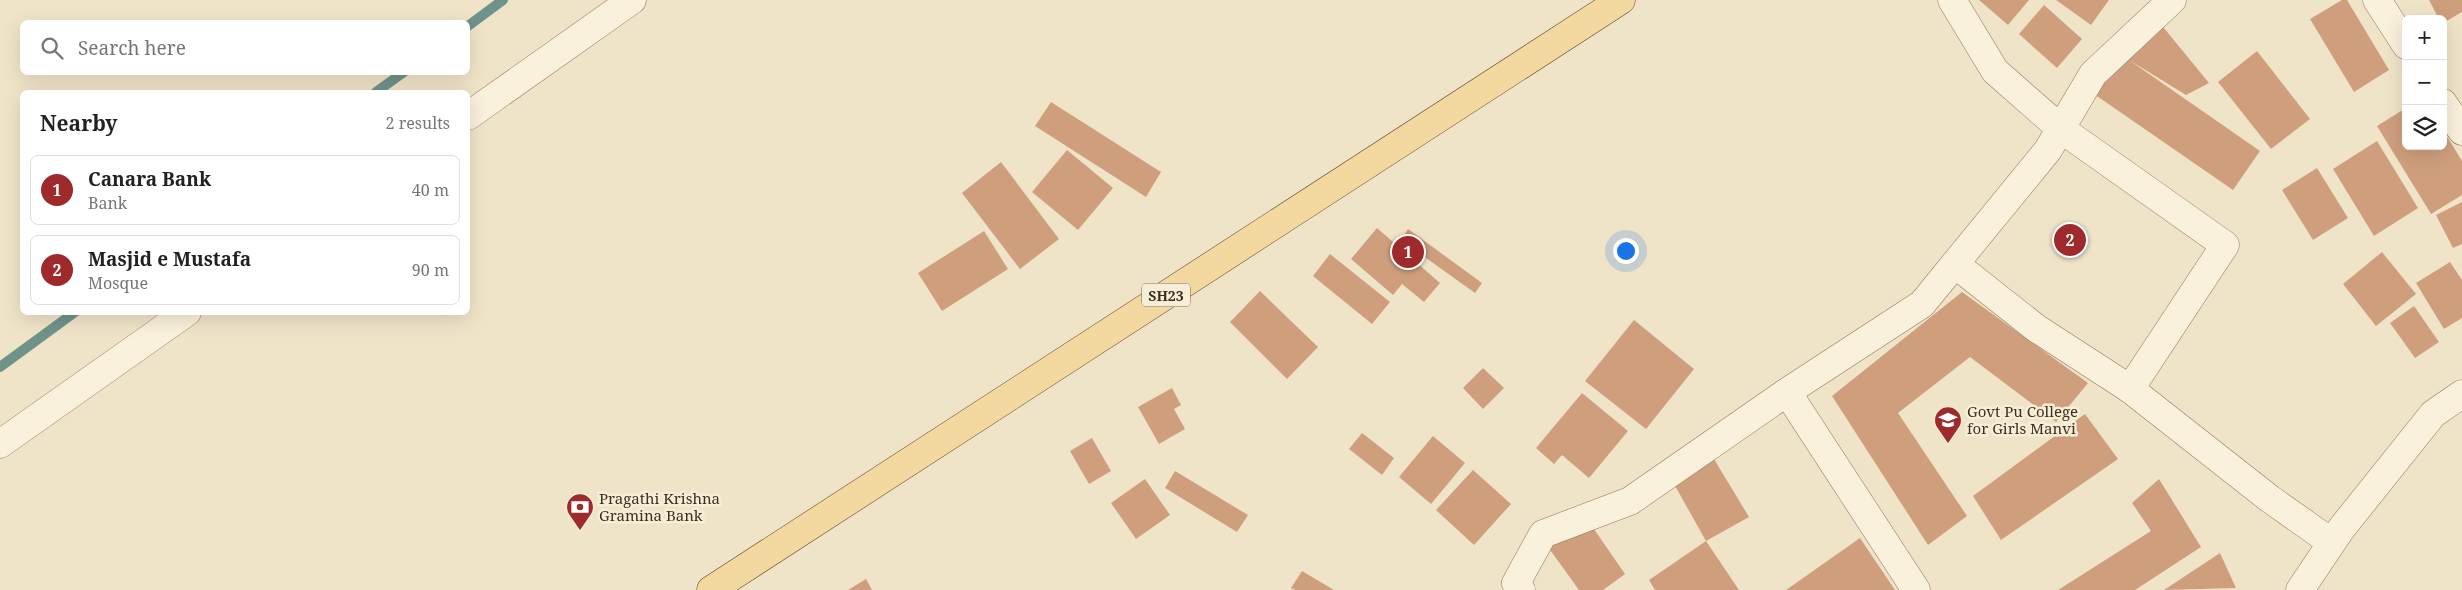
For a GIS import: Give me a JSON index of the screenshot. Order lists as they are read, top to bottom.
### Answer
{
  "streets": {
    "main road": ["SH23"]
  },
  "places": {
    "school or university": ["Govt Pu College for Girls Manvi"],
    "bank": ["Pragathi Krishna Gramina Bank"]
  },
  "page": {
    "map_buttons": ["+", "−"],
    "search": "Search here",
    "heading": ["Nearby", "2 results"],
    "list": [
      {
        "mark": "1",
        "name": "Canara Bank",
        "note": "Bank",
        "value": "40 m"
      },
      {
        "mark": "2",
        "name": "Masjid e Mustafa",
        "note": "Mosque",
        "value": "90 m"
      }
    ],
    "pins": ["2", "1"]
  }
}
